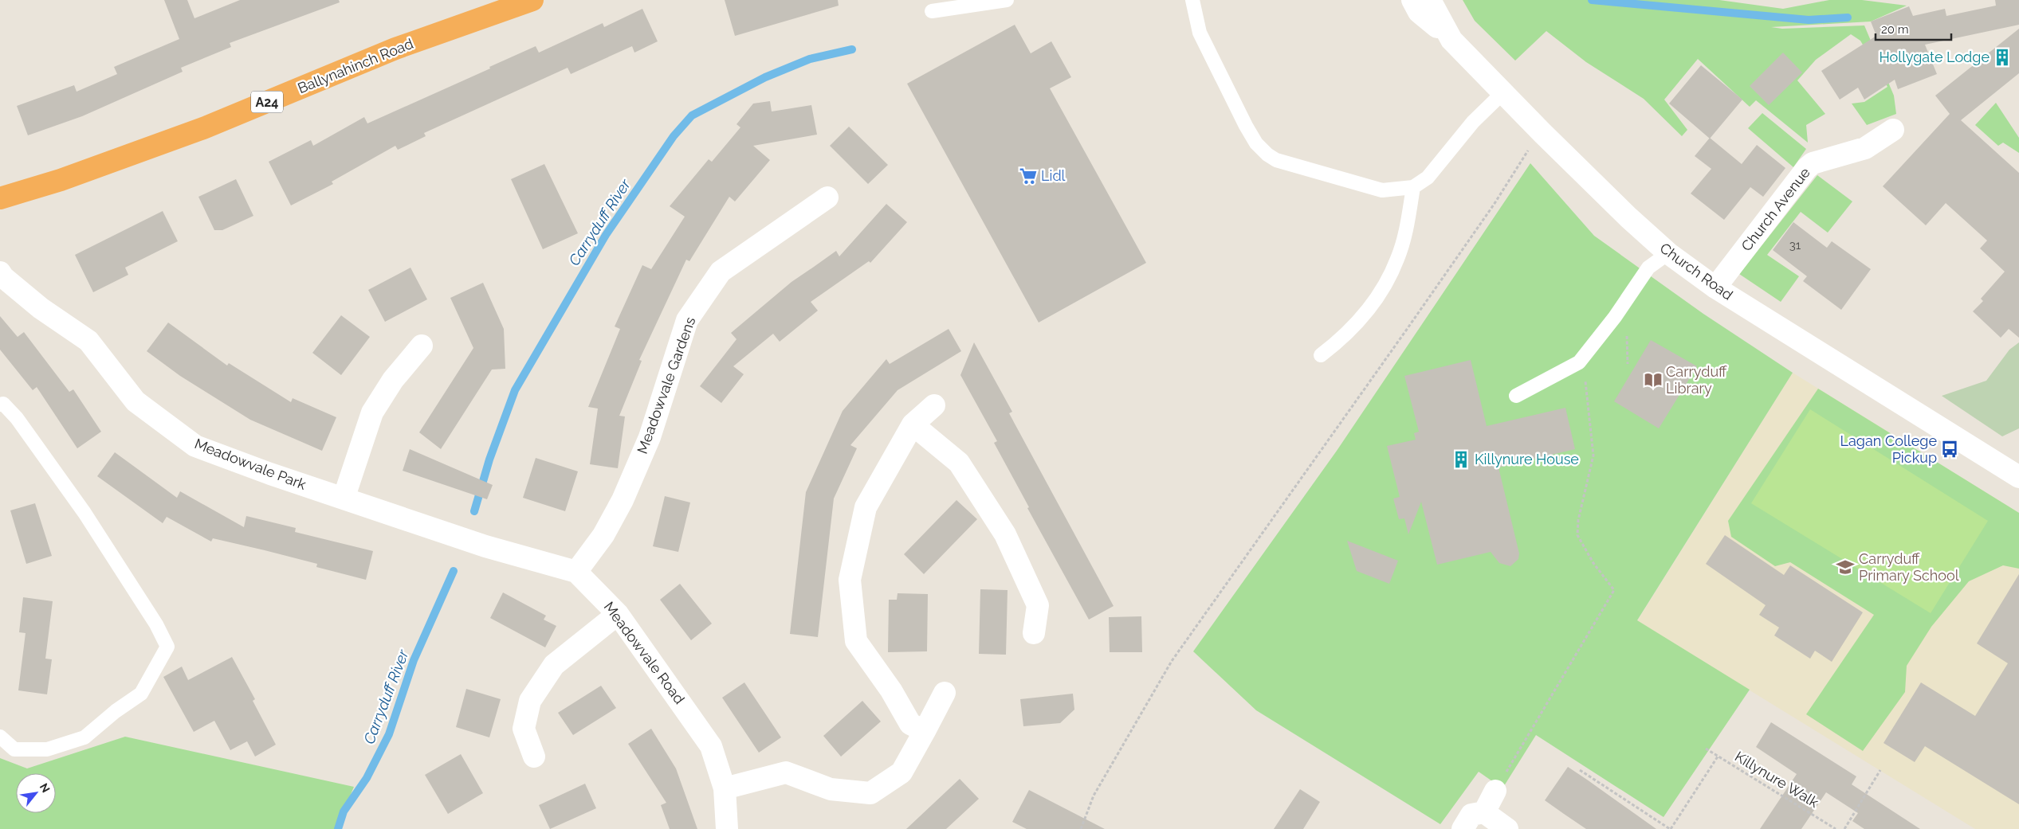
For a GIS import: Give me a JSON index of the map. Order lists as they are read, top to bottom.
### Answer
{
  "streets": {
    "highway": ["Ballynahinch Road", "A24"],
    "street": [
      "Church Avenue",
      "Church Road",
      "Meadowvale Gardens",
      "Meadowvale Park",
      "Meadowvale Road"
    ],
    "path": ["Killynure Walk"]
  },
  "crossings": [
    ["Church Avenue", "Church Road"],
    ["Meadowvale Gardens", "Meadowvale Road"],
    ["Meadowvale Park", "Meadowvale Road"]
  ],
  "water": ["Carryduff River"],
  "places": {
    "building": ["Hollygate Lodge", "Killynure House"],
    "supermarket": ["Lidl"],
    "library": ["Carryduff Library"],
    "bus stop": ["Lagan College Pickup"],
    "school or university": ["Carryduff Primary School"]
  },
  "house_numbers": ["31"],
  "scale_bar": "20 m",
  "north": "top right"
}
